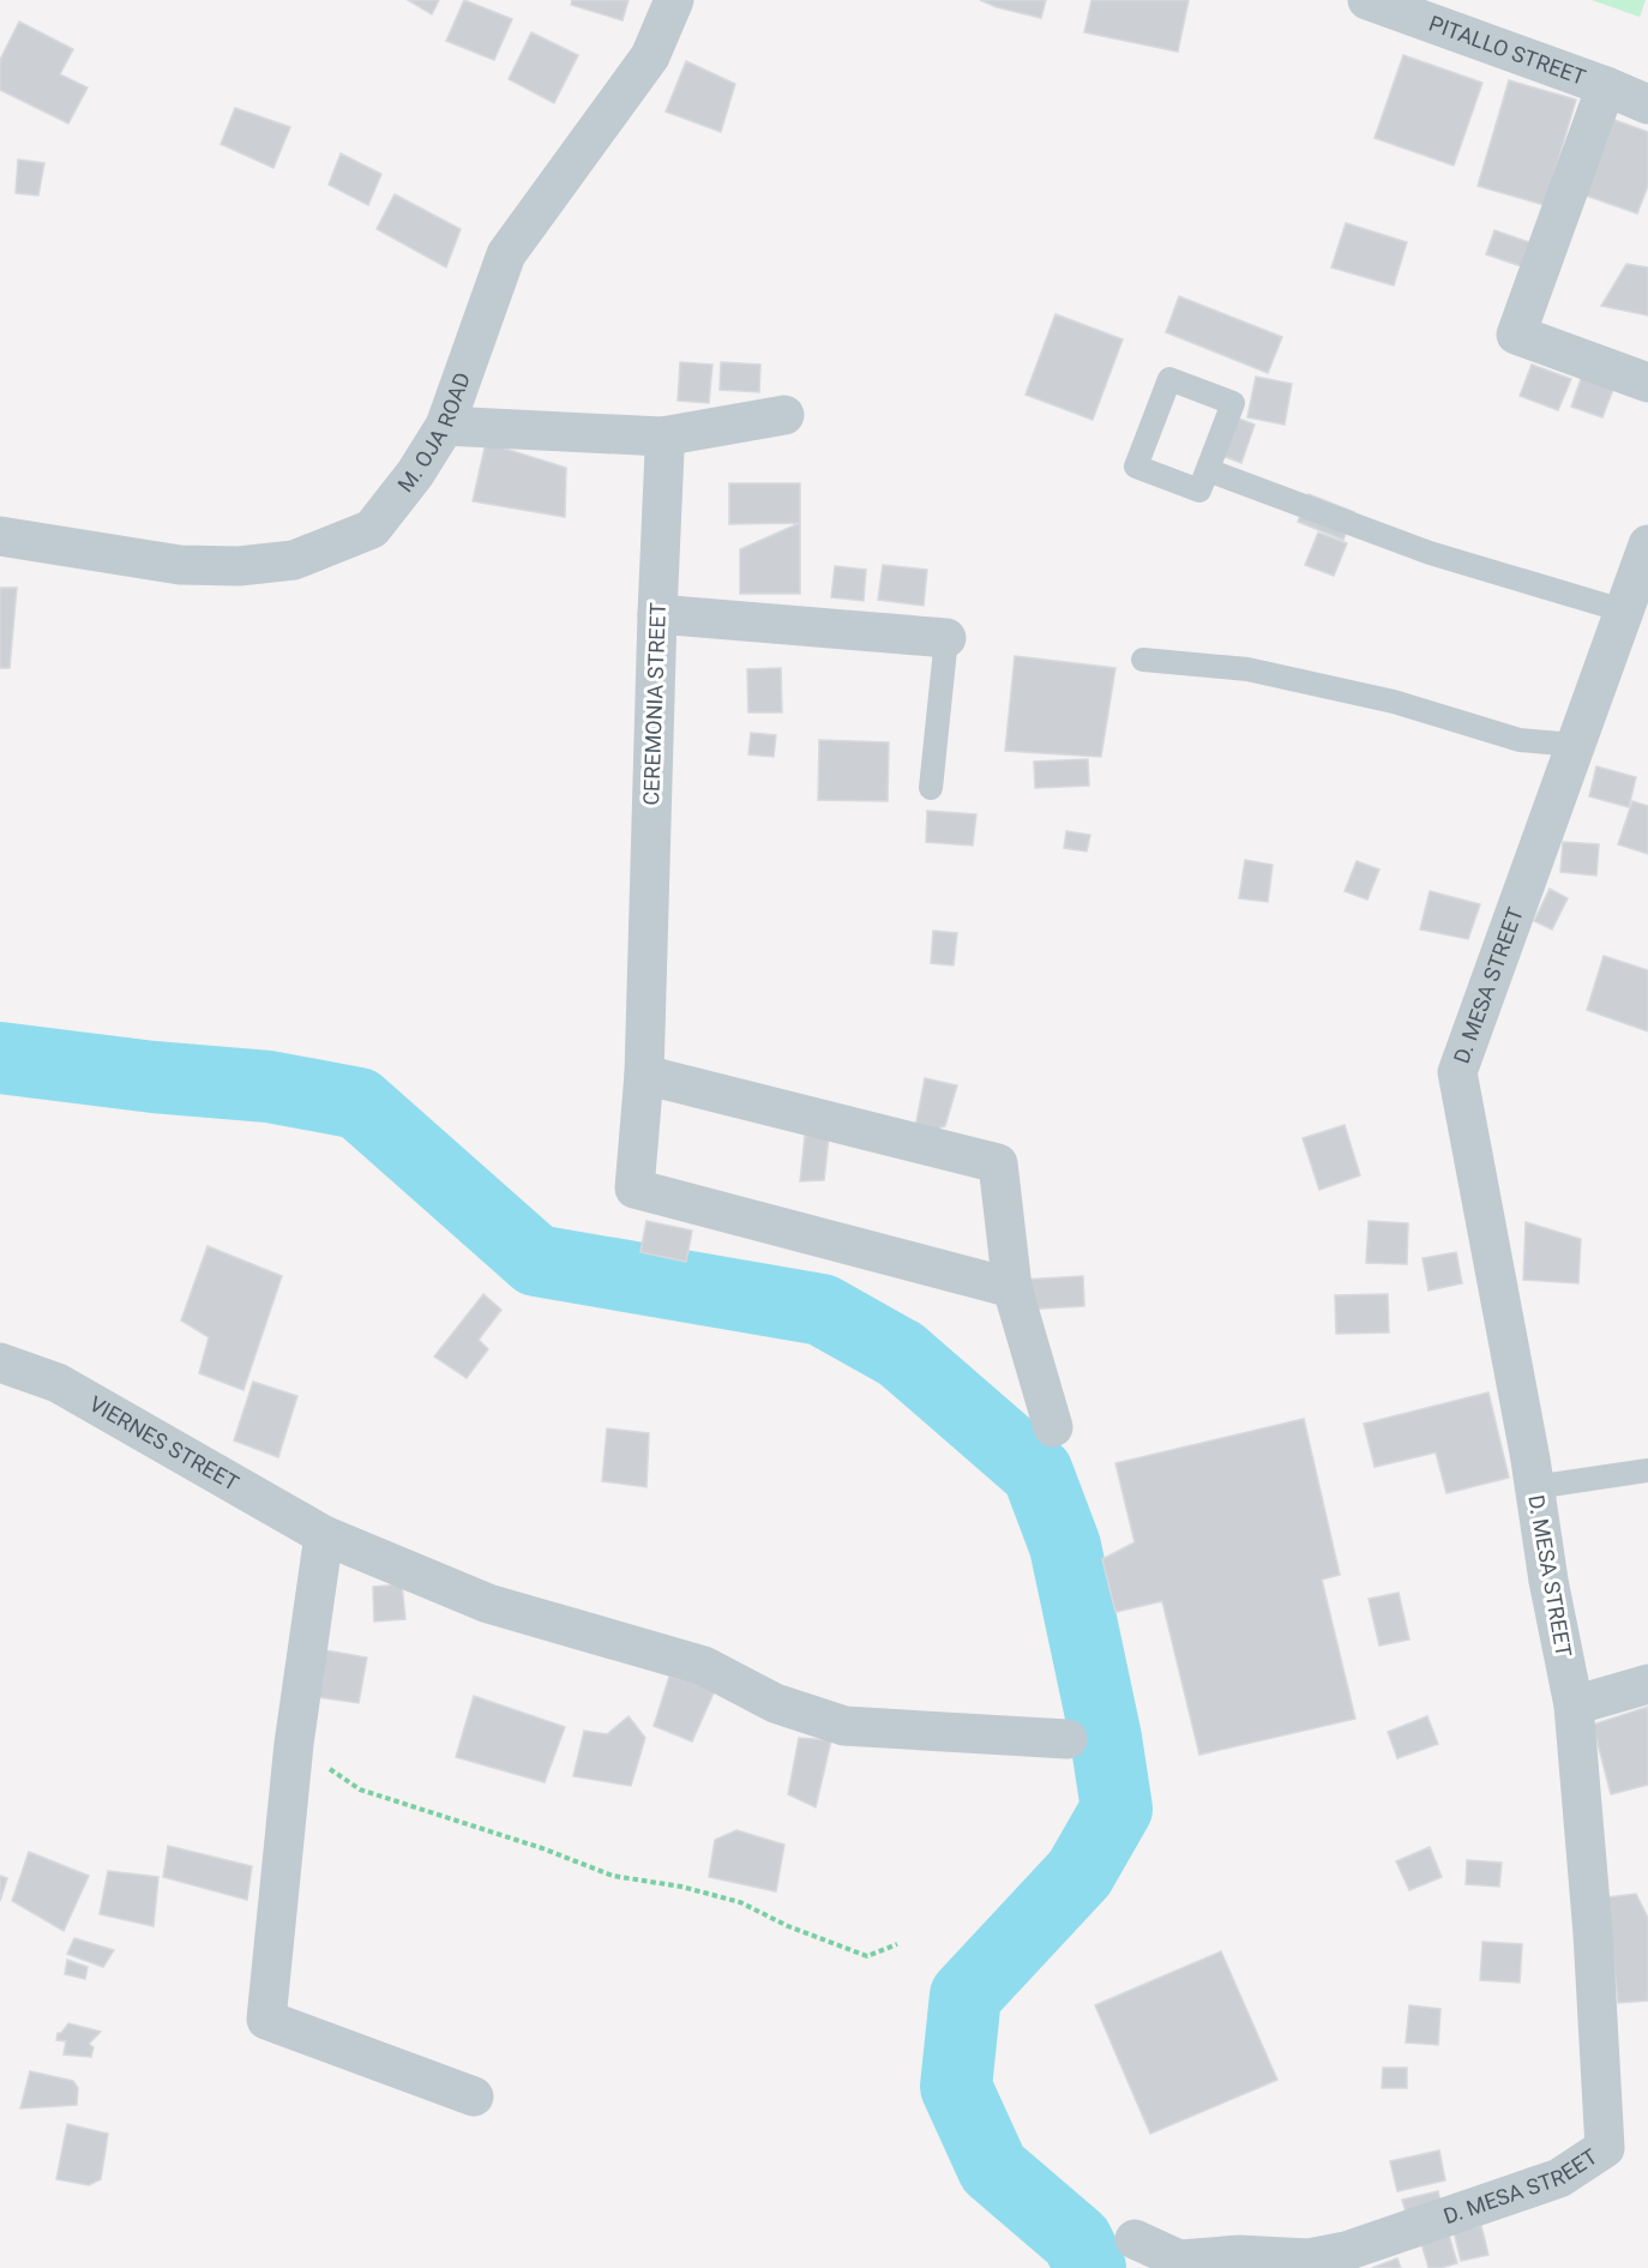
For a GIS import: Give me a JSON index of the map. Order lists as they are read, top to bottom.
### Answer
{
  "streets": {
    "street": [
      "PITALLO STREET",
      "M. OJA ROAD",
      "CEREMONIA STREET",
      "D. MESA STREET",
      "VIERNES STREET"
    ]
  }
}
